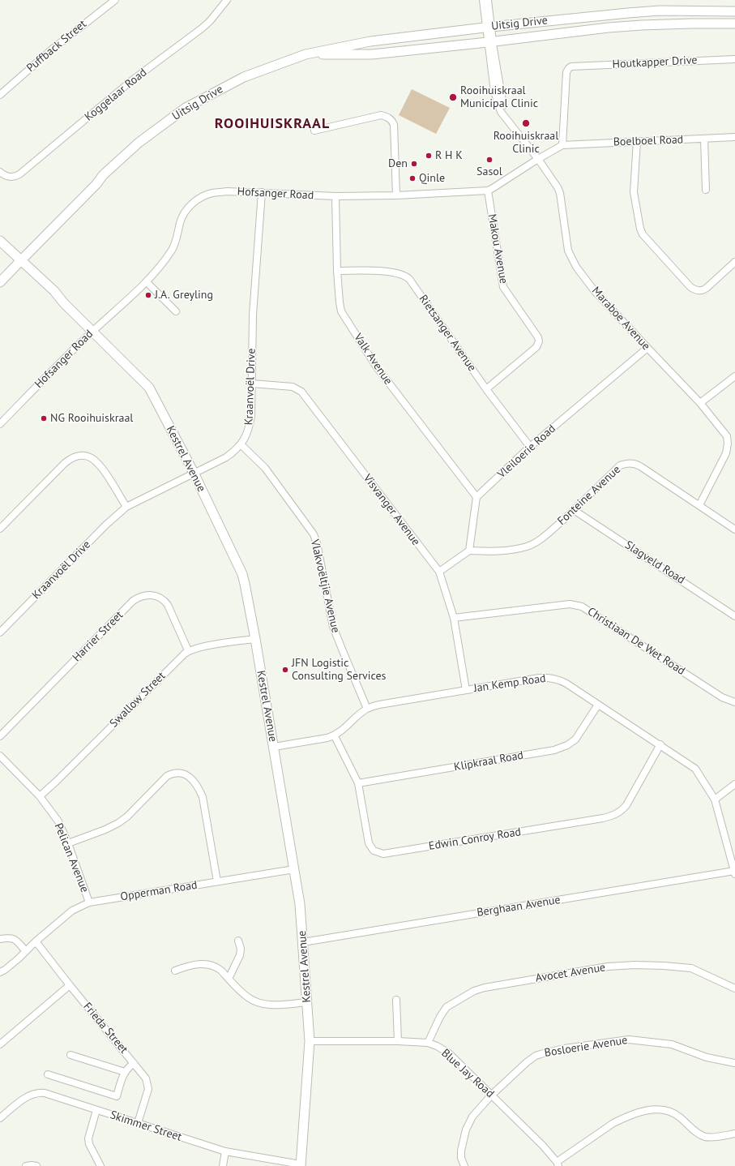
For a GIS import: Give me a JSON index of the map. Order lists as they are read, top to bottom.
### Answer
{
  "streets": {
    "main road": ["Uitsig Drive", "Kestrel Avenue"],
    "street": [
      "Puffback Street",
      "Houtkapper Drive",
      "Koggelaar Road",
      "Boelboel Road",
      "Hofsanger Road",
      "Makou Avenue",
      "Maraboe Avenue",
      "Rietsanger Avenue",
      "Valk Avenue",
      "Kraanvoël Drive",
      "Vleiloerie Road",
      "Fonteine Avenue",
      "Visvanger Avenue",
      "Slagveld Road",
      "Vlakvoëltjie Avenue",
      "Harrier Street",
      "Christiaan De Wet Road",
      "Jan Kemp Road",
      "Swallow Street",
      "Klipkraal Road",
      "Edwin Conroy Road",
      "Pelican Avenue",
      "Opperman Road",
      "Berghaan Avenue",
      "Avocet Avenue",
      "Frieda Street",
      "Bosloerie Avenue",
      "Blue Jay Road",
      "Skimmer Street"
    ]
  },
  "crossings": [
    ["Uitsig Drive", "Maraboe Avenue"],
    ["Uitsig Drive", "Kestrel Avenue"],
    ["Houtkapper Drive", "Boelboel Road"],
    ["Houtkapper Drive", "Hofsanger Road"],
    ["Boelboel Road", "Hofsanger Road"],
    ["Hofsanger Road", "Makou Avenue"],
    ["Hofsanger Road", "Maraboe Avenue"],
    ["Hofsanger Road", "Valk Avenue"],
    ["Hofsanger Road", "Kraanvoël Drive"],
    ["Hofsanger Road", "Kestrel Avenue"],
    ["Makou Avenue", "Rietsanger Avenue"],
    ["Maraboe Avenue", "Vleiloerie Road"],
    ["Maraboe Avenue", "Fonteine Avenue"],
    ["Rietsanger Avenue", "Valk Avenue"],
    ["Rietsanger Avenue", "Vleiloerie Road"],
    ["Valk Avenue", "Vleiloerie Road"],
    ["Kraanvoël Drive", "Kestrel Avenue"],
    ["Kraanvoël Drive", "Visvanger Avenue"],
    ["Kraanvoël Drive", "Vlakvoëltjie Avenue"],
    ["Kestrel Avenue", "Opperman Road"],
    ["Kestrel Avenue", "Berghaan Avenue"],
    ["Kestrel Avenue", "Blue Jay Road"],
    ["Kestrel Avenue", "Skimmer Street"],
    ["Fonteine Avenue", "Slagveld Road"],
    ["Visvanger Avenue", "Christiaan De Wet Road"],
    ["Visvanger Avenue", "Jan Kemp Road"],
    ["Vlakvoëltjie Avenue", "Jan Kemp Road"],
    ["Harrier Street", "Swallow Street"],
    ["Jan Kemp Road", "Klipkraal Road"],
    ["Jan Kemp Road", "Edwin Conroy Road"],
    ["Jan Kemp Road", "Berghaan Avenue"],
    ["Swallow Street", "Pelican Avenue"],
    ["Klipkraal Road", "Edwin Conroy Road"],
    ["Pelican Avenue", "Opperman Road"],
    ["Opperman Road", "Frieda Street"],
    ["Avocet Avenue", "Blue Jay Road"],
    ["Frieda Street", "Skimmer Street"],
    ["Bosloerie Avenue", "Blue Jay Road"]
  ],
  "districts": ["ROOIHUISKRAAL"],
  "places": [
    "Rooihuiskraal Municipal Clinic",
    "Rooihuiskraal Clinic",
    "R H K",
    "Sasol",
    "Den",
    "Qinle",
    "J.A. Greyling",
    "NG Rooihuiskraal",
    "JFN Logistic Consulting Services"
  ]
}
